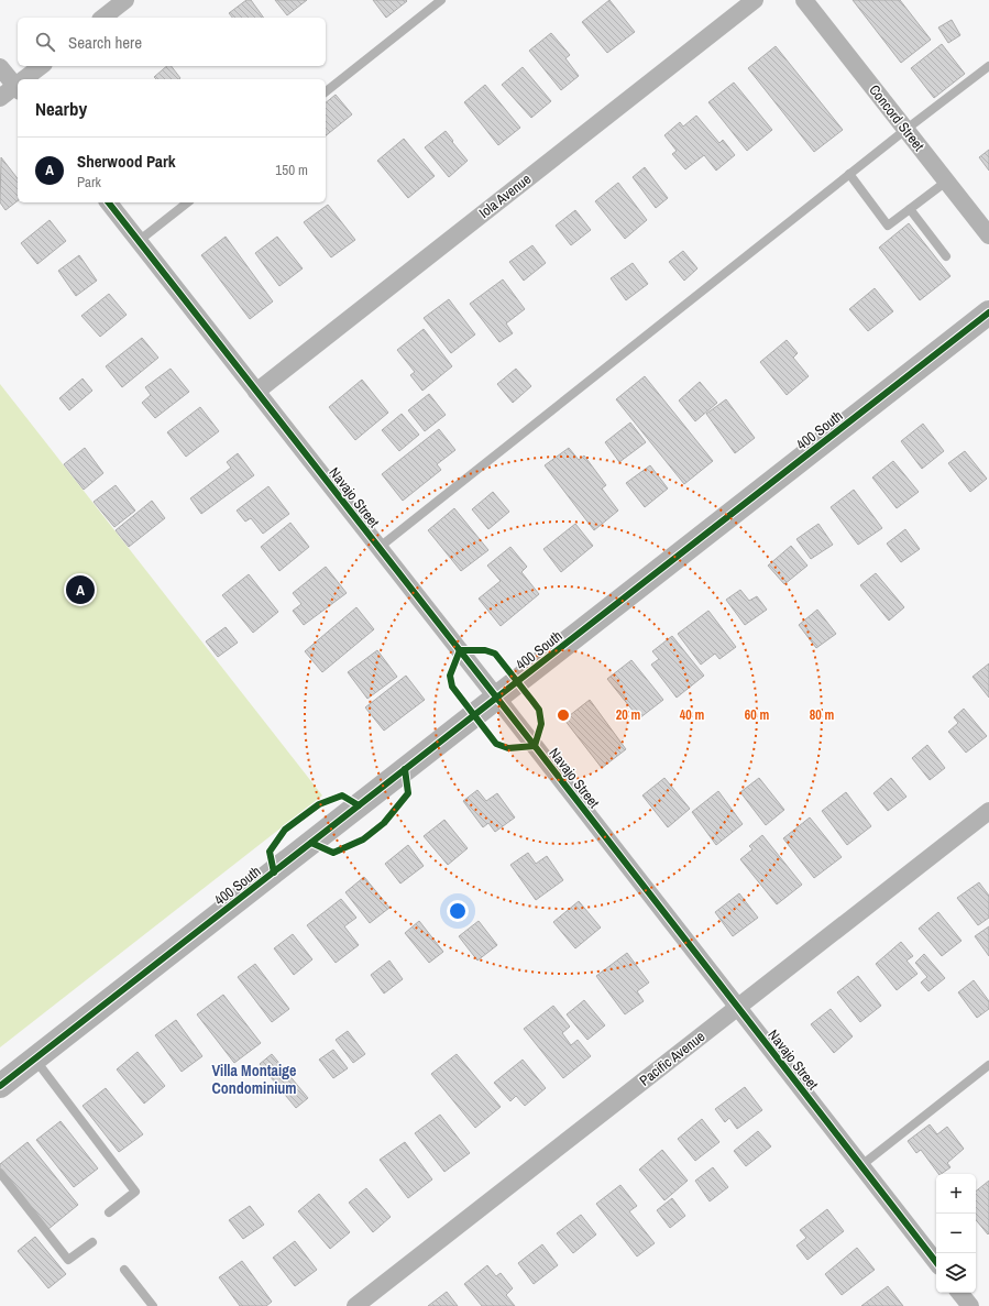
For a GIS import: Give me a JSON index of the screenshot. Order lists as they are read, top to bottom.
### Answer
{
  "streets": {
    "main road": ["400 South"],
    "street": [
      "Concord Street",
      "Iola Avenue",
      "Navajo Street",
      "Pacific Avenue"
    ]
  },
  "crossings": [
    ["Iola Avenue", "Navajo Street"],
    ["400 South", "Navajo Street"],
    ["Navajo Street", "Pacific Avenue"]
  ],
  "districts": ["Villa Montaige Condominium"],
  "page": {
    "search": "Search here",
    "heading": "Nearby",
    "list": [
      {
        "mark": "A",
        "name": "Sherwood Park",
        "note": "Park",
        "value": "150 m"
      }
    ],
    "pins": "A",
    "map_buttons": ["+", "−"]
  },
  "rings": [
    "20 m",
    "40 m",
    "60 m",
    "80 m"
  ]
}
